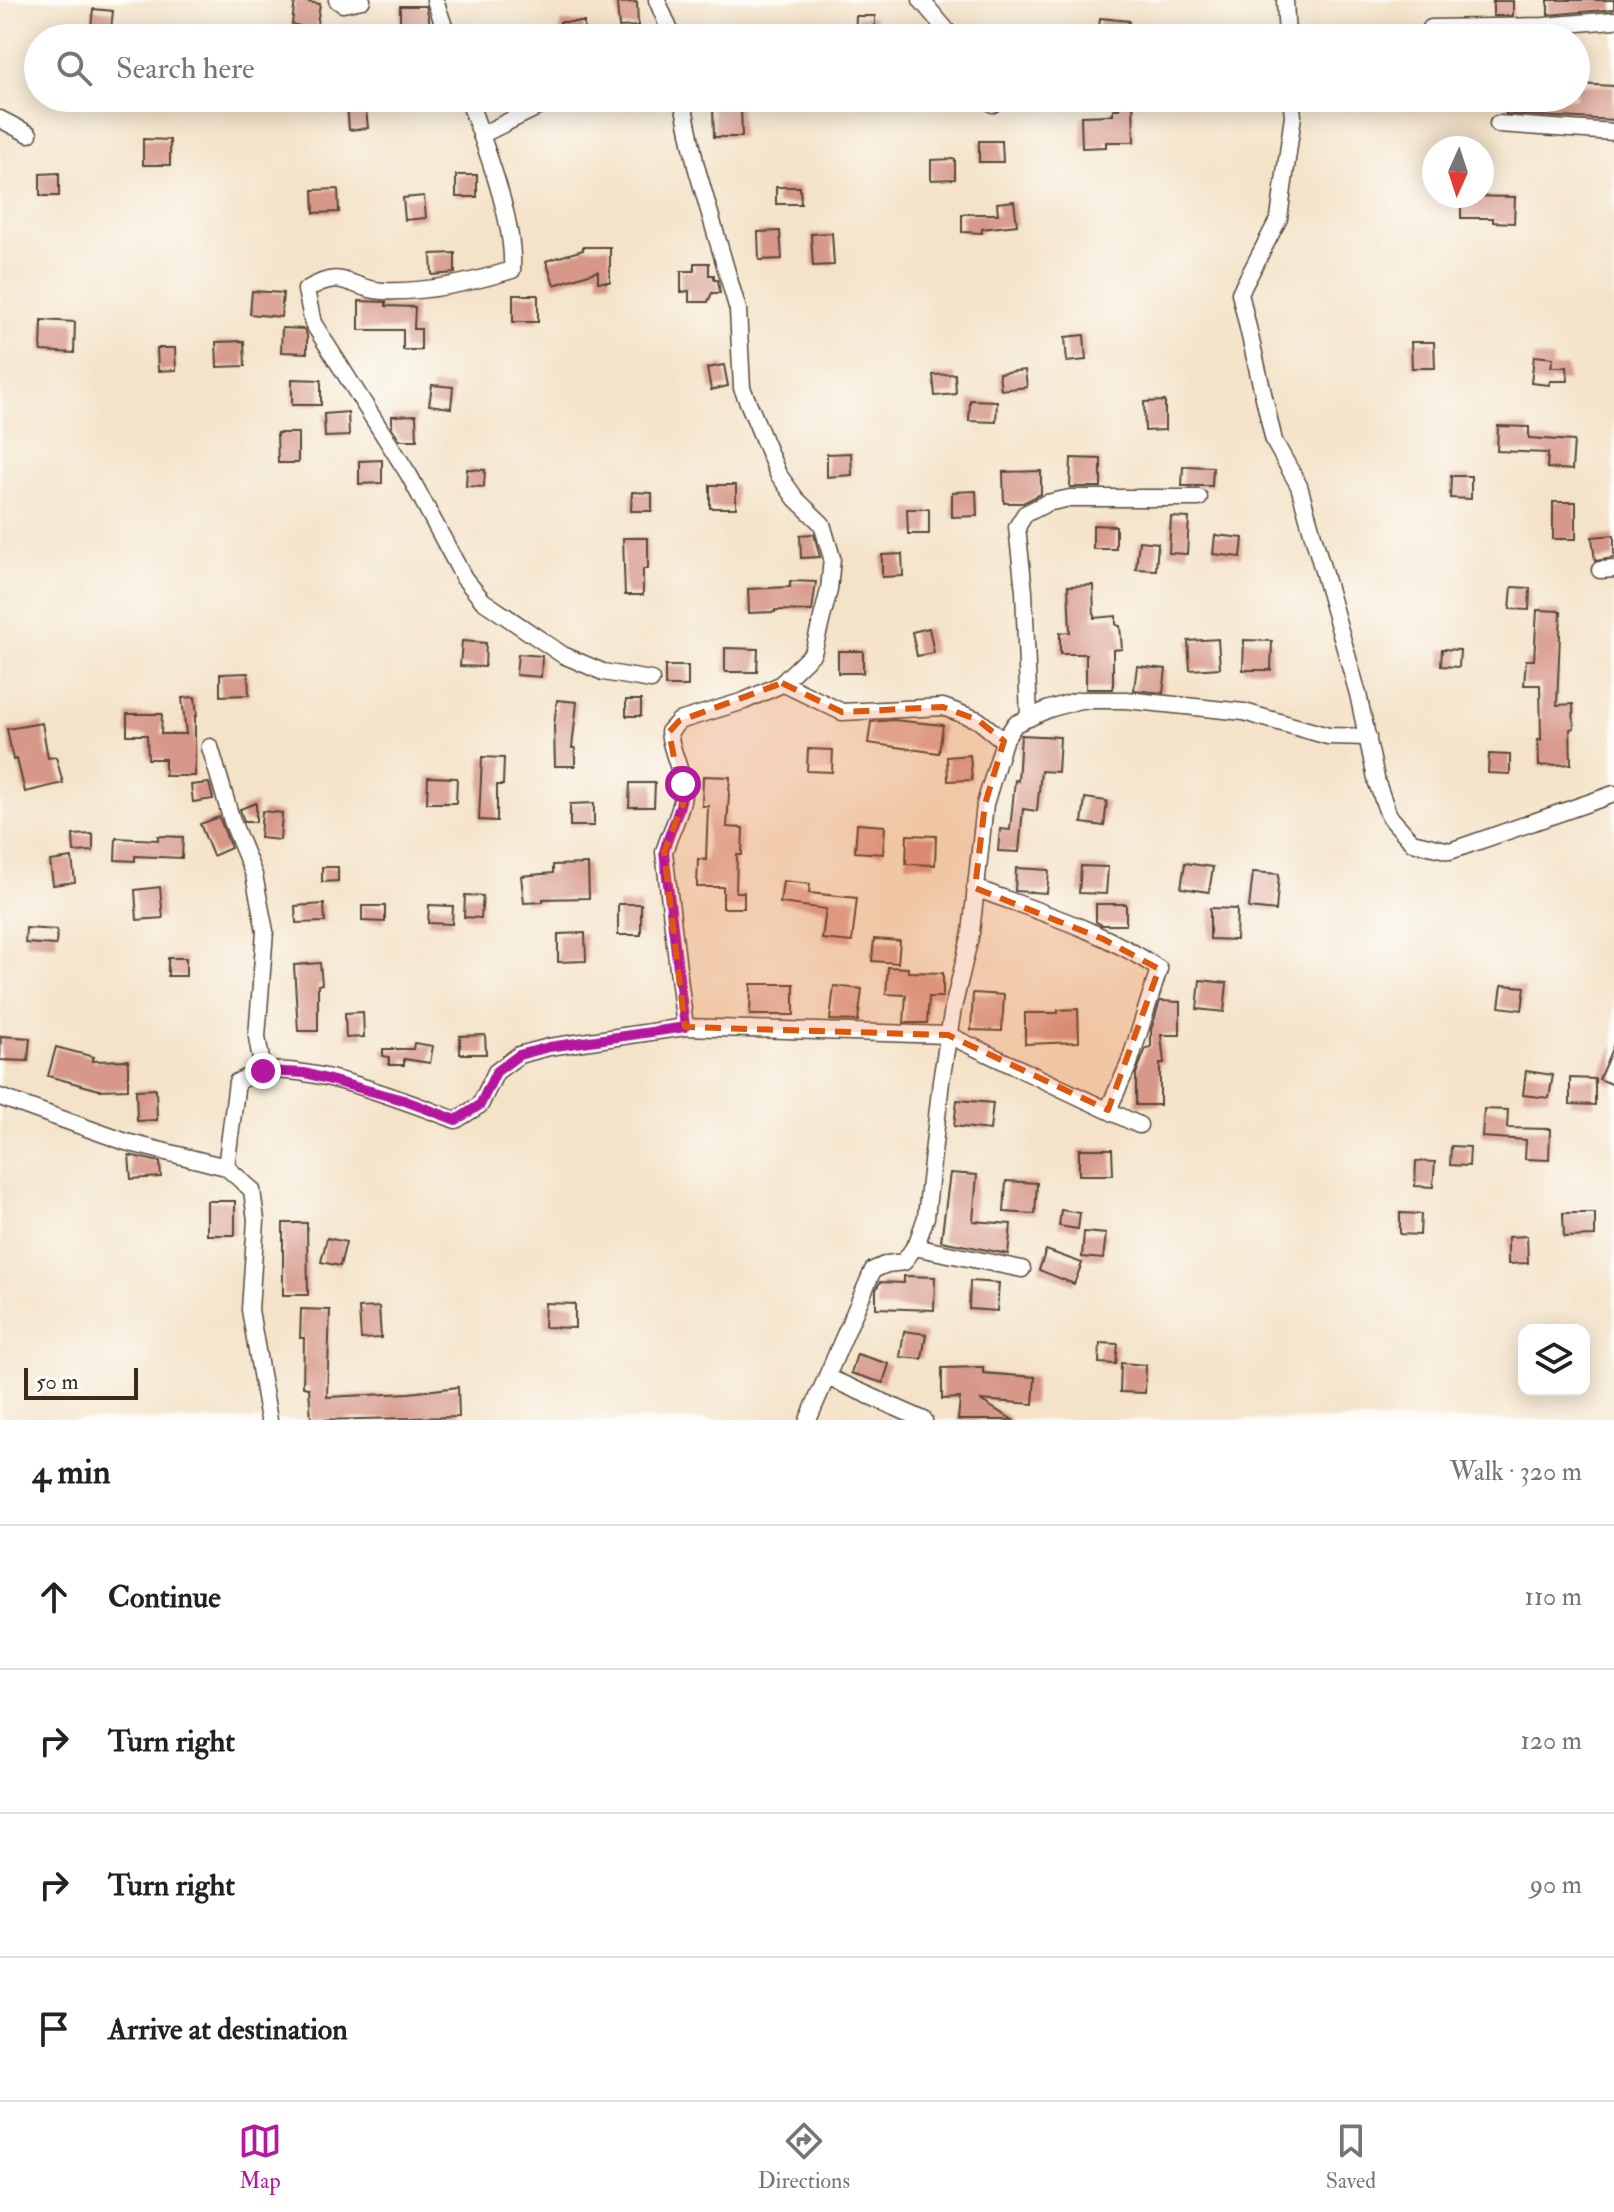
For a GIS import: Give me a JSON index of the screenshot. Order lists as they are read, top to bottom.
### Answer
{
  "scale_bar": "50 m",
  "north": "bottom",
  "page": {
    "search": "Search here",
    "scale": "50 m",
    "heading": ["4 min", "Walk · 320 m"],
    "list": [
      ["Continue", "110 m"],
      ["Turn right", "120 m"],
      ["Turn right", "90 m"],
      "Arrive at destination"
    ],
    "nav": ["Map", "Directions", "Saved"]
  }
}
